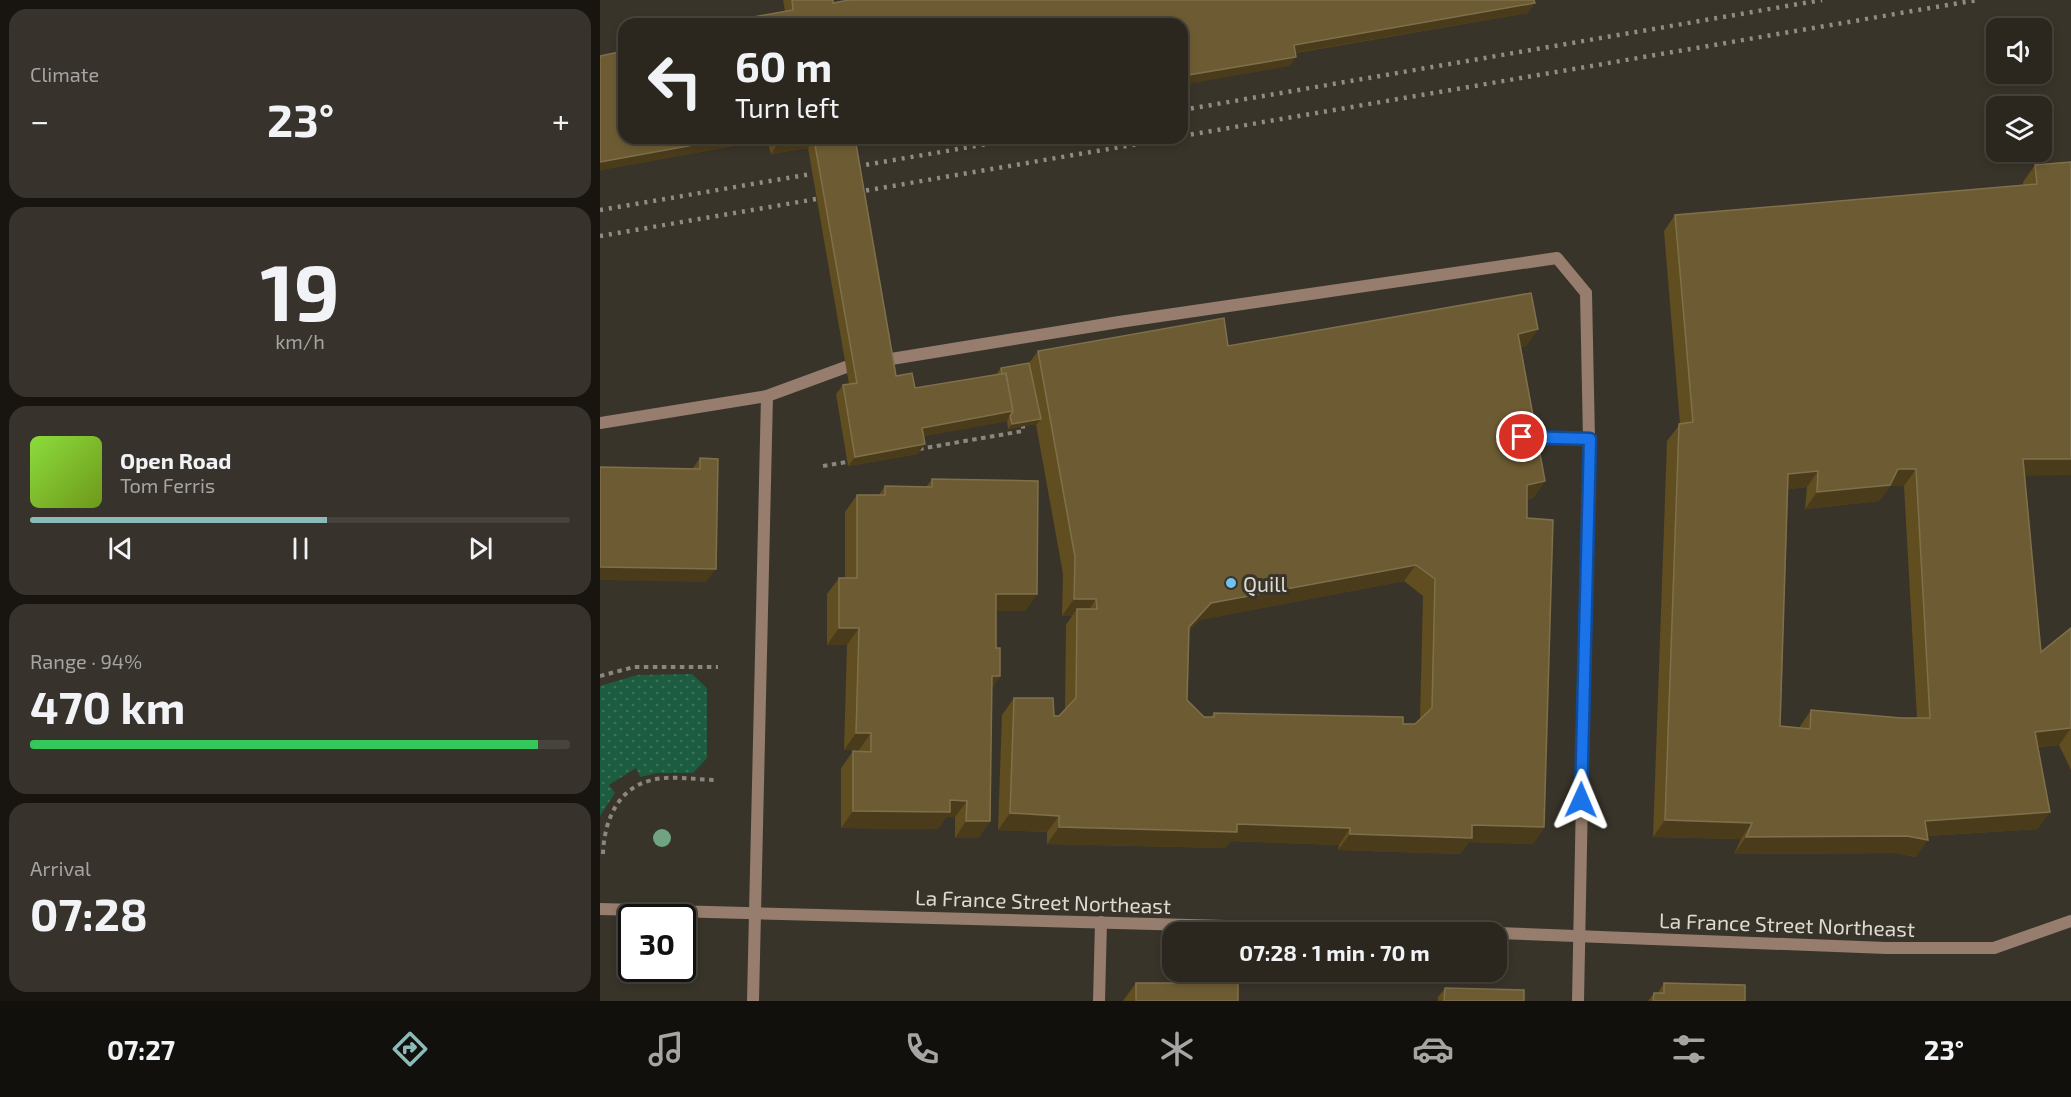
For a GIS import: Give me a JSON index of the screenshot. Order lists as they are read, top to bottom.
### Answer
{
  "streets": {
    "street": ["La France Street Northeast"]
  },
  "places": ["Quill"],
  "page": {
    "tile": [
      "Climate",
      ["19", "km/h"],
      ["Range · 94%", "470 km"],
      ["Arrival", "07:28"]
    ],
    "turn": ["60 m", "Turn left"],
    "heat": ["−", "23°", "+"],
    "song": ["Open Road", "Tom Ferris"],
    "limit": "30",
    "trip": "07:28 · 1 min · 70 m",
    "tabs": ["07:27", "23°"]
  }
}
